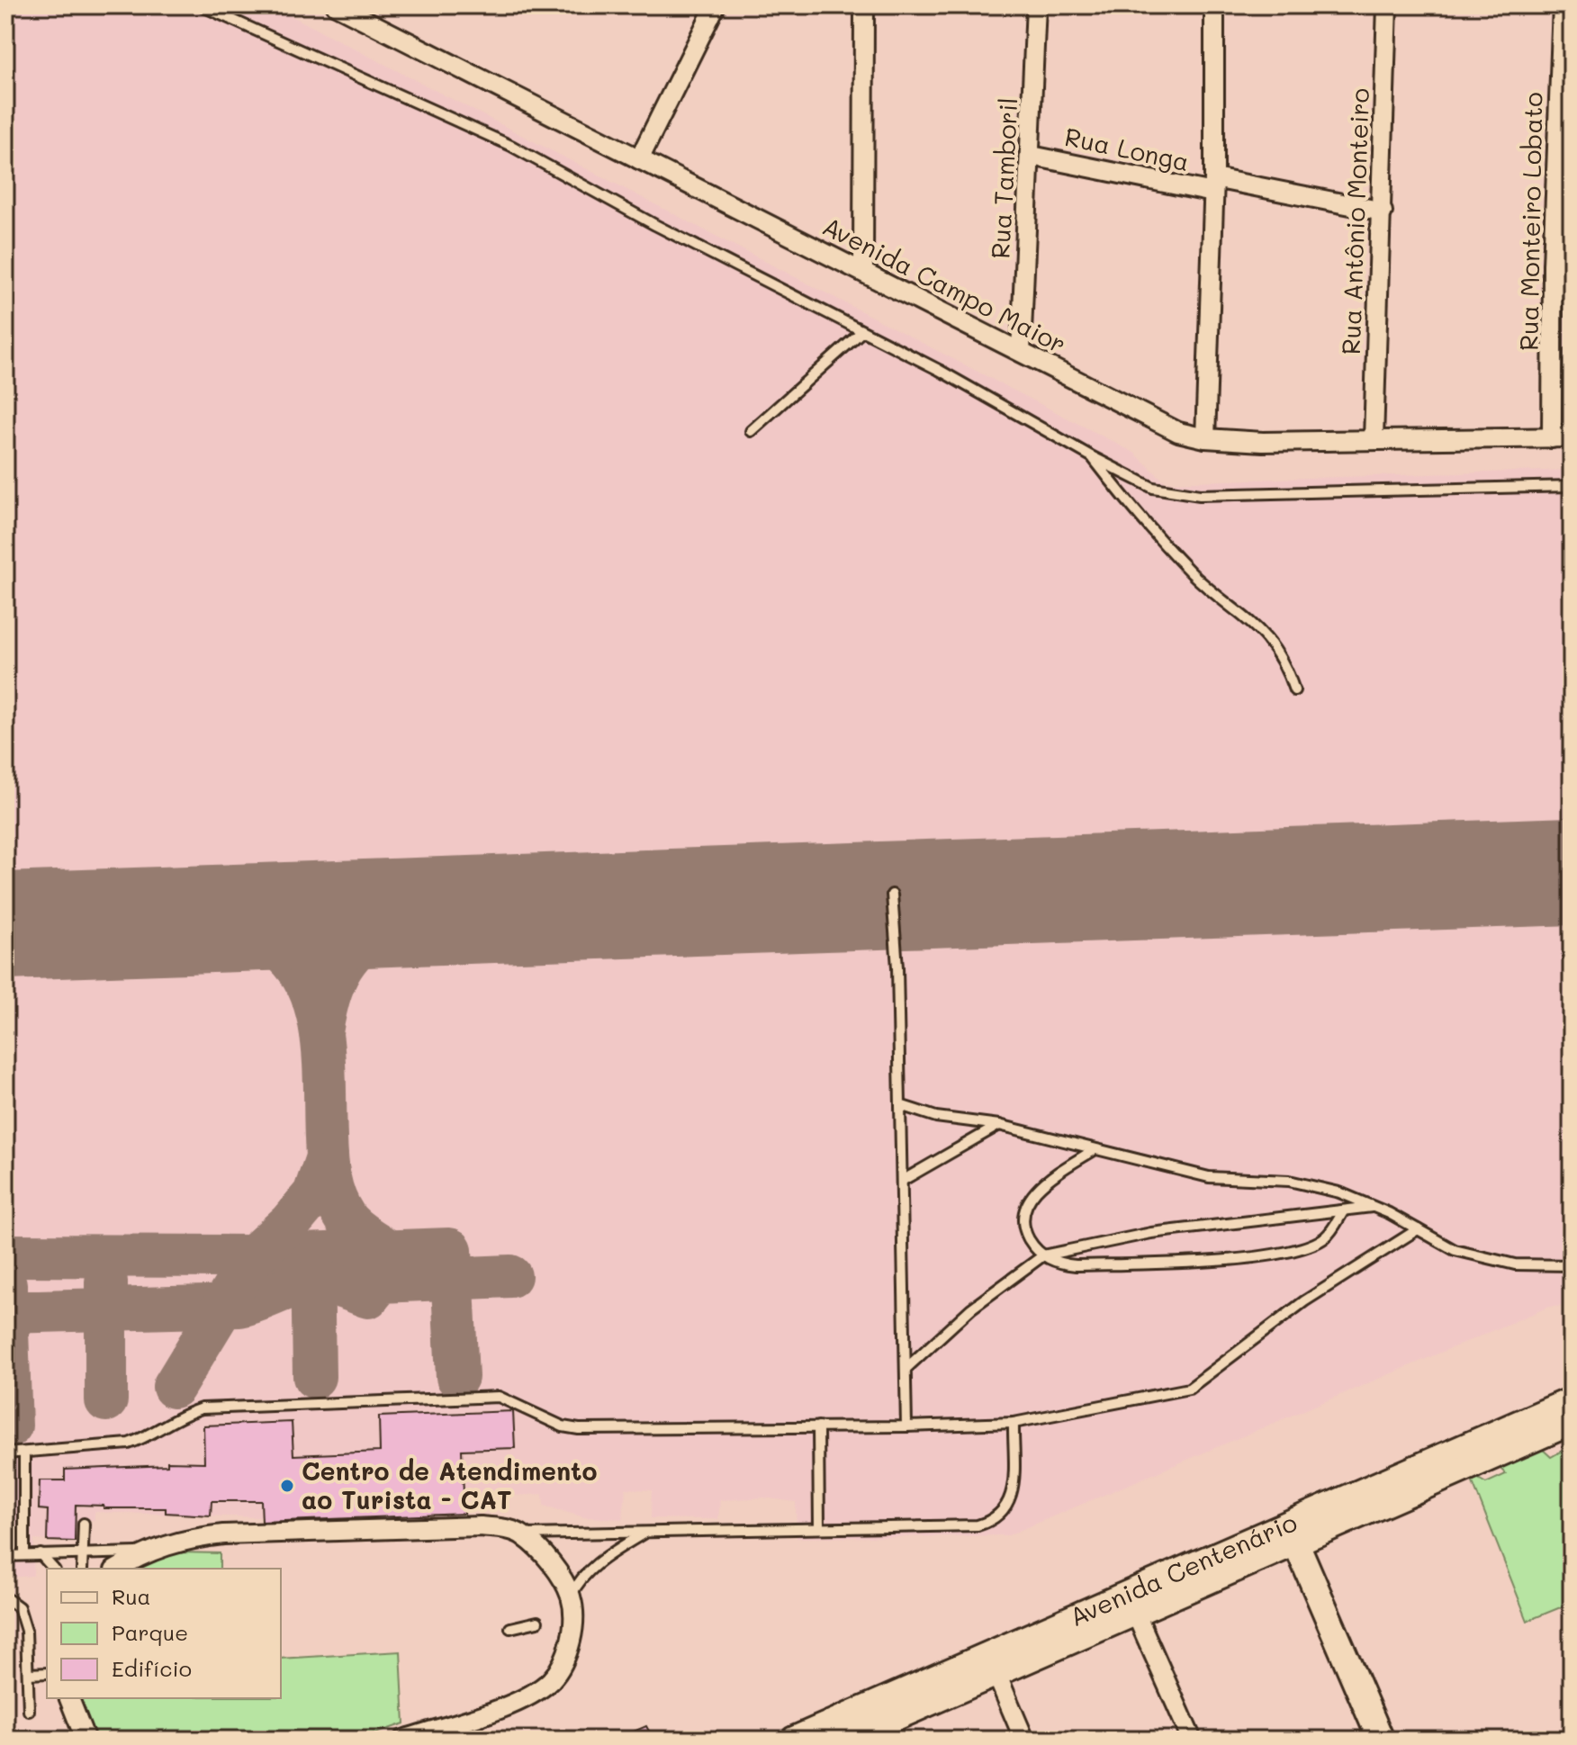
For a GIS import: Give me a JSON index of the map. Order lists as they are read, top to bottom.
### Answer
{
  "streets": {
    "main road": ["Avenida Centenário"],
    "street": [
      "Rua Longa",
      "Rua Tamboril",
      "Rua Antônio Monteiro",
      "Rua Monteiro Lobato",
      "Avenida Campo Maior"
    ]
  },
  "crossings": [
    ["Rua Longa", "Rua Tamboril"],
    ["Rua Longa", "Rua Antônio Monteiro"],
    ["Rua Tamboril", "Avenida Campo Maior"],
    ["Rua Antônio Monteiro", "Avenida Campo Maior"],
    ["Rua Monteiro Lobato", "Avenida Campo Maior"]
  ],
  "places": ["Centro de Atendimento ao Turista - CAT"],
  "legend": ["Rua", "Parque", "Edifício"]
}
